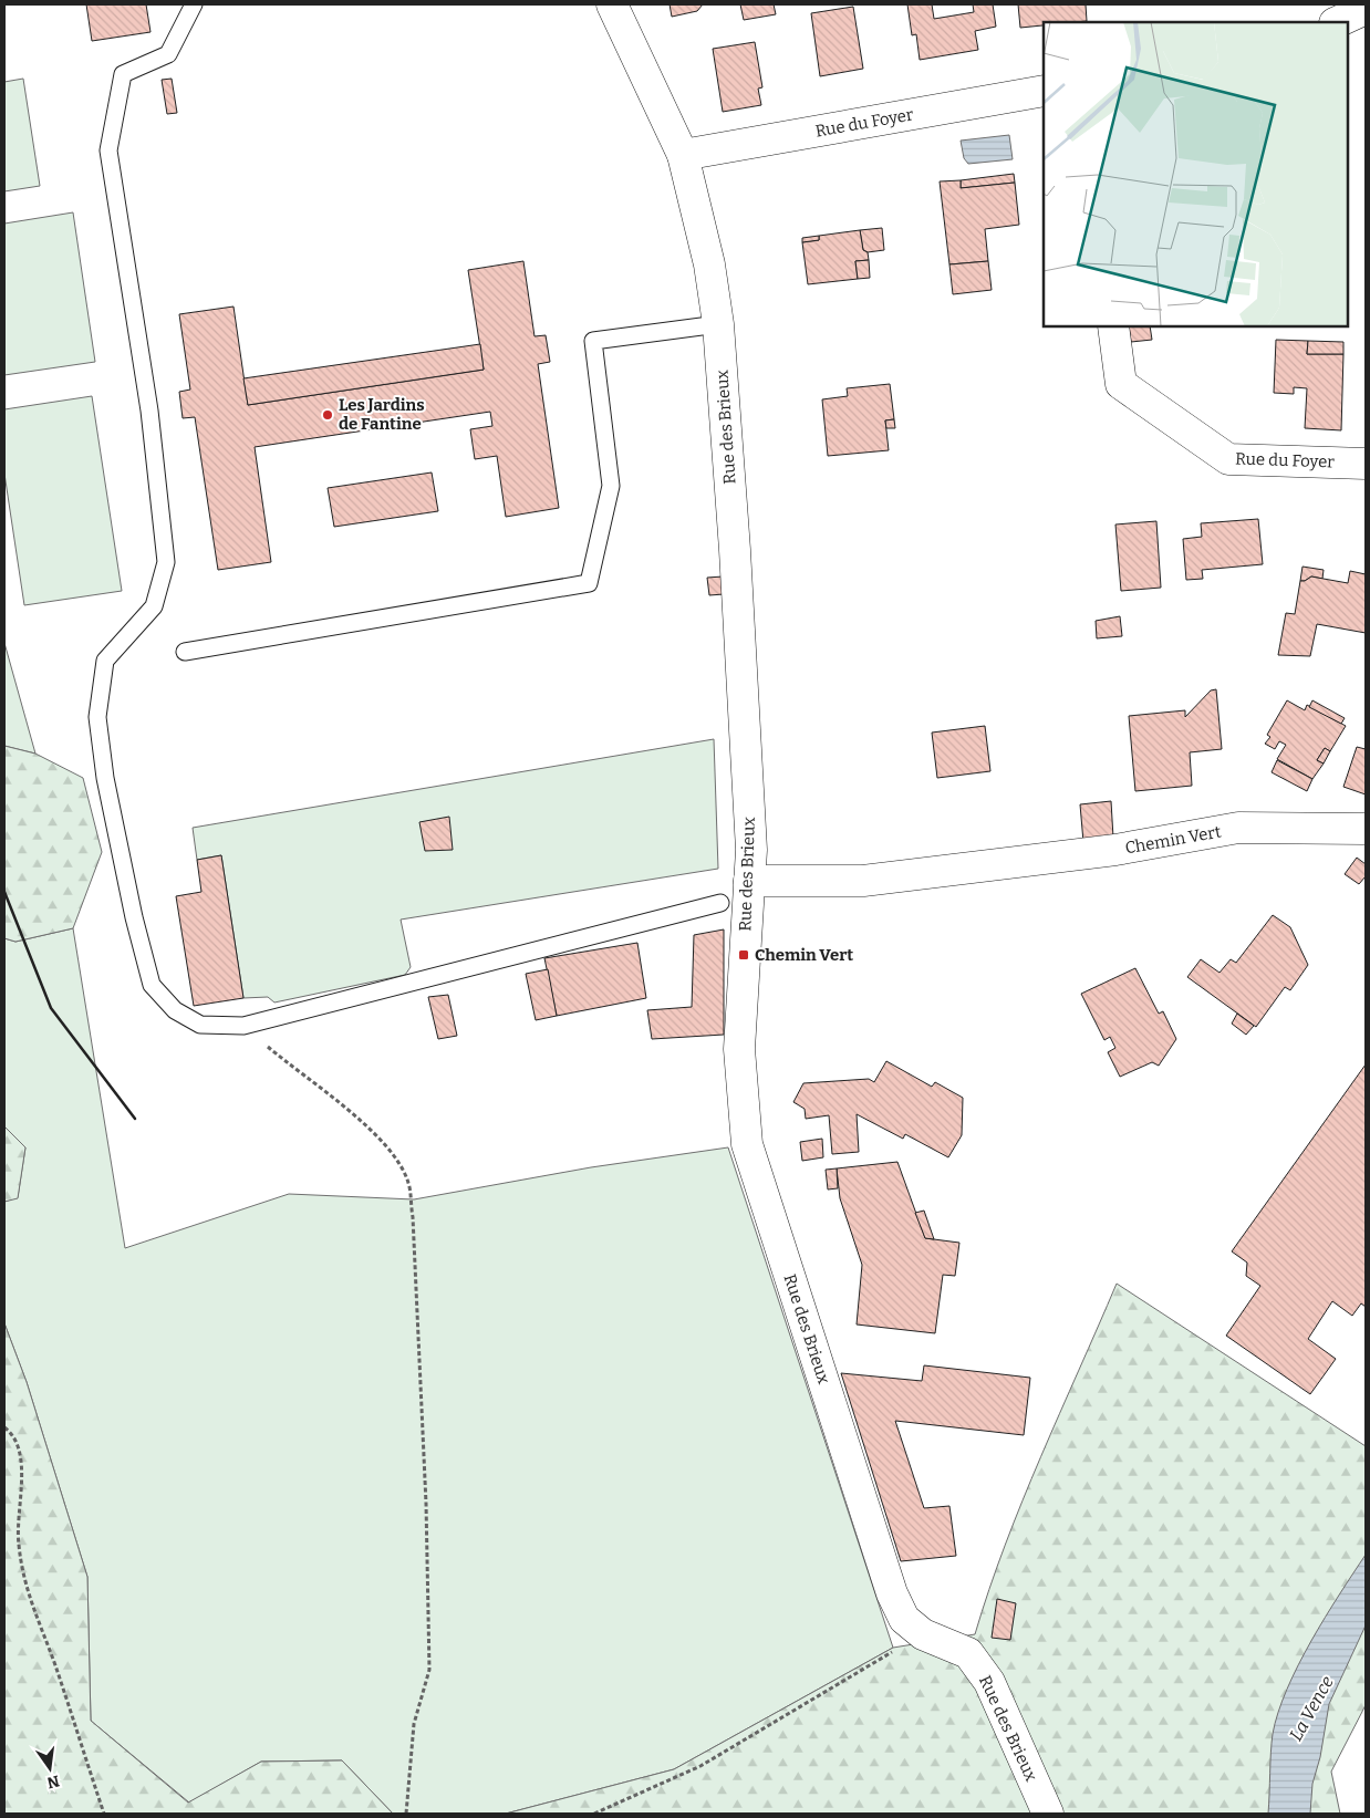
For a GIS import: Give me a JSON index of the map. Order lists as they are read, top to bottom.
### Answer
{
  "streets": {
    "street": ["Rue du Foyer", "Rue des Brieux", "Chemin Vert"]
  },
  "crossings": [
    ["Rue du Foyer", "Rue des Brieux"],
    ["Rue des Brieux", "Chemin Vert"]
  ],
  "water": ["La Vence"],
  "places": {
    "other": ["Les Jardins de Fantine"],
    "transit": ["Chemin Vert"]
  },
  "north": "bottom"
}
